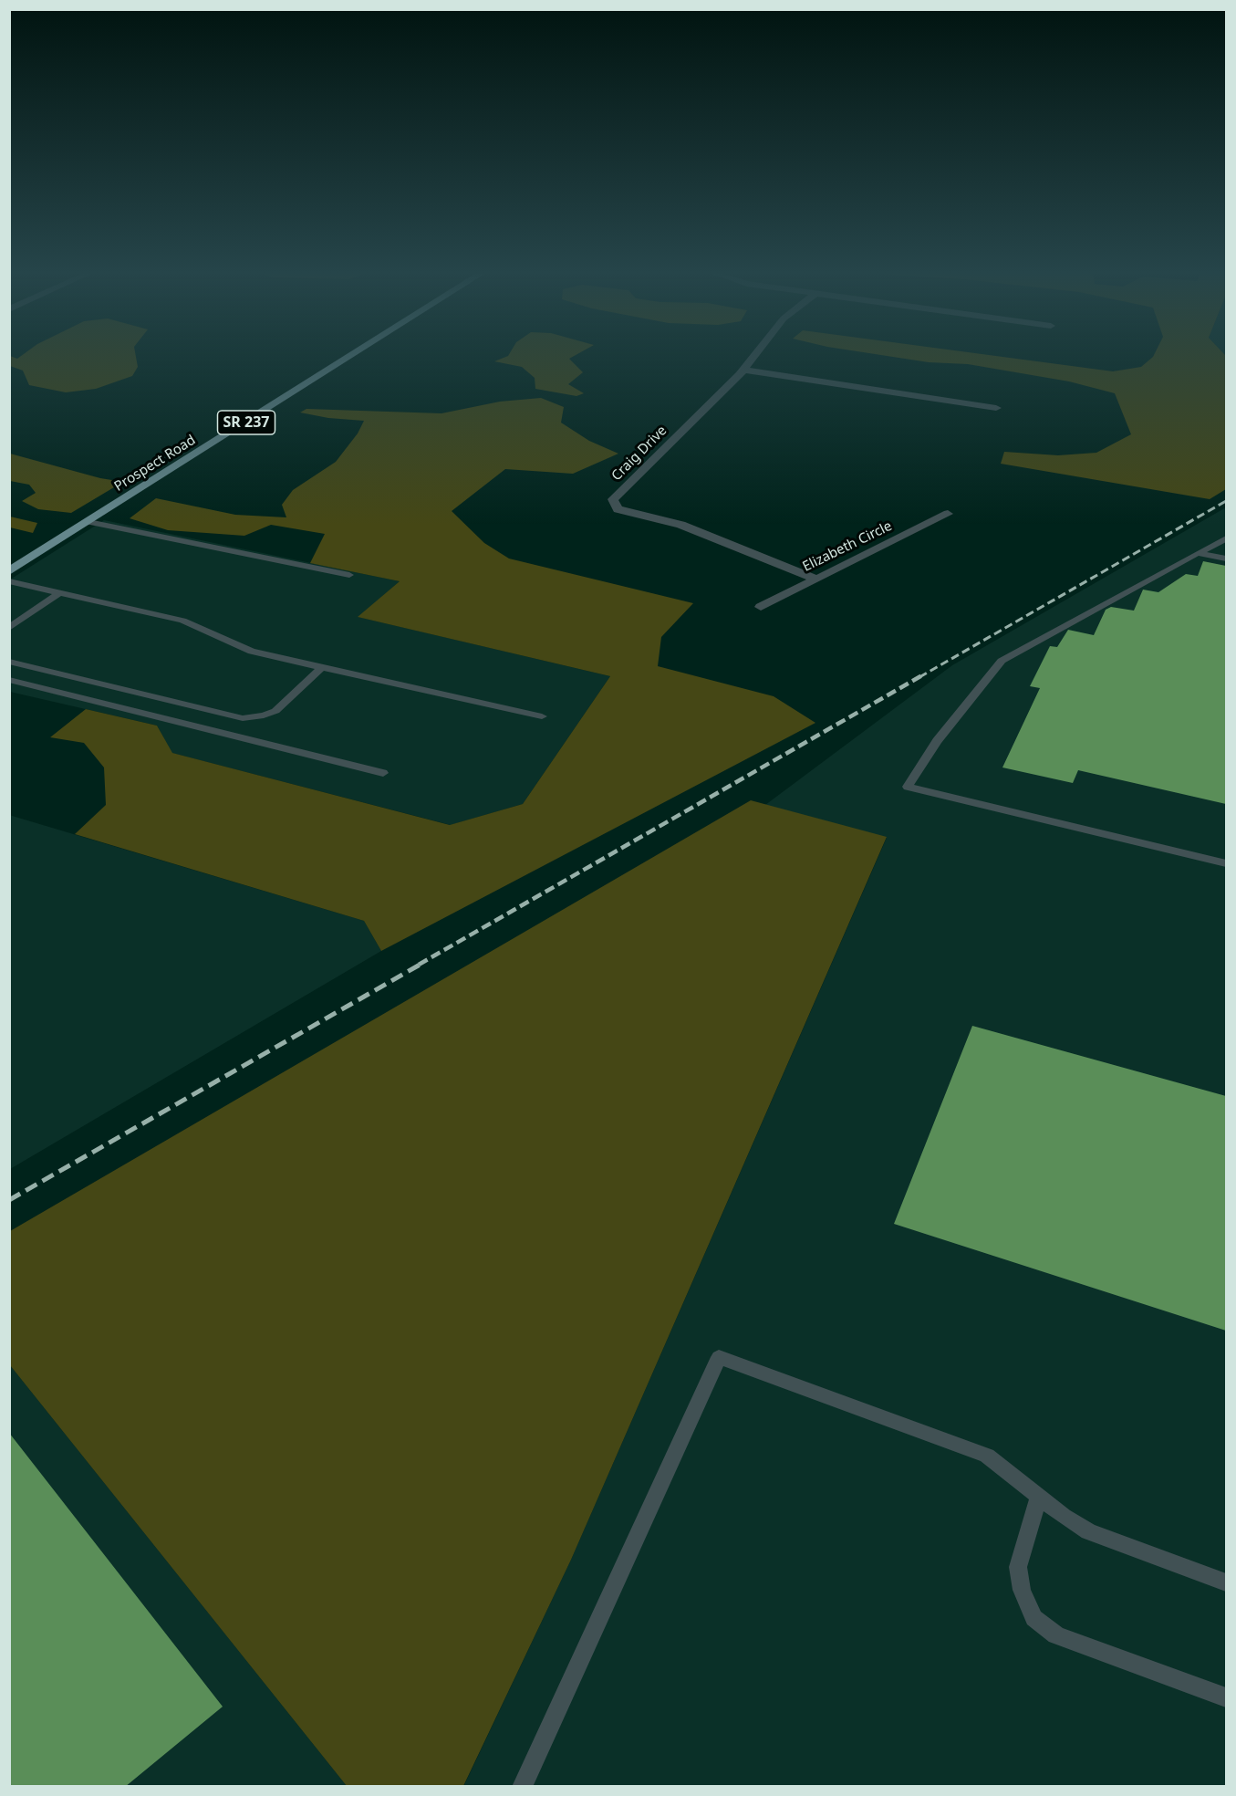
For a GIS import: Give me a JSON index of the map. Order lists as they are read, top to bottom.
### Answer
{
  "streets": {
    "main road": ["SR 237", "Prospect Road"],
    "street": ["Craig Drive", "Elizabeth Circle"]
  },
  "crossings": [
    ["Craig Drive", "Elizabeth Circle"]
  ]
}
